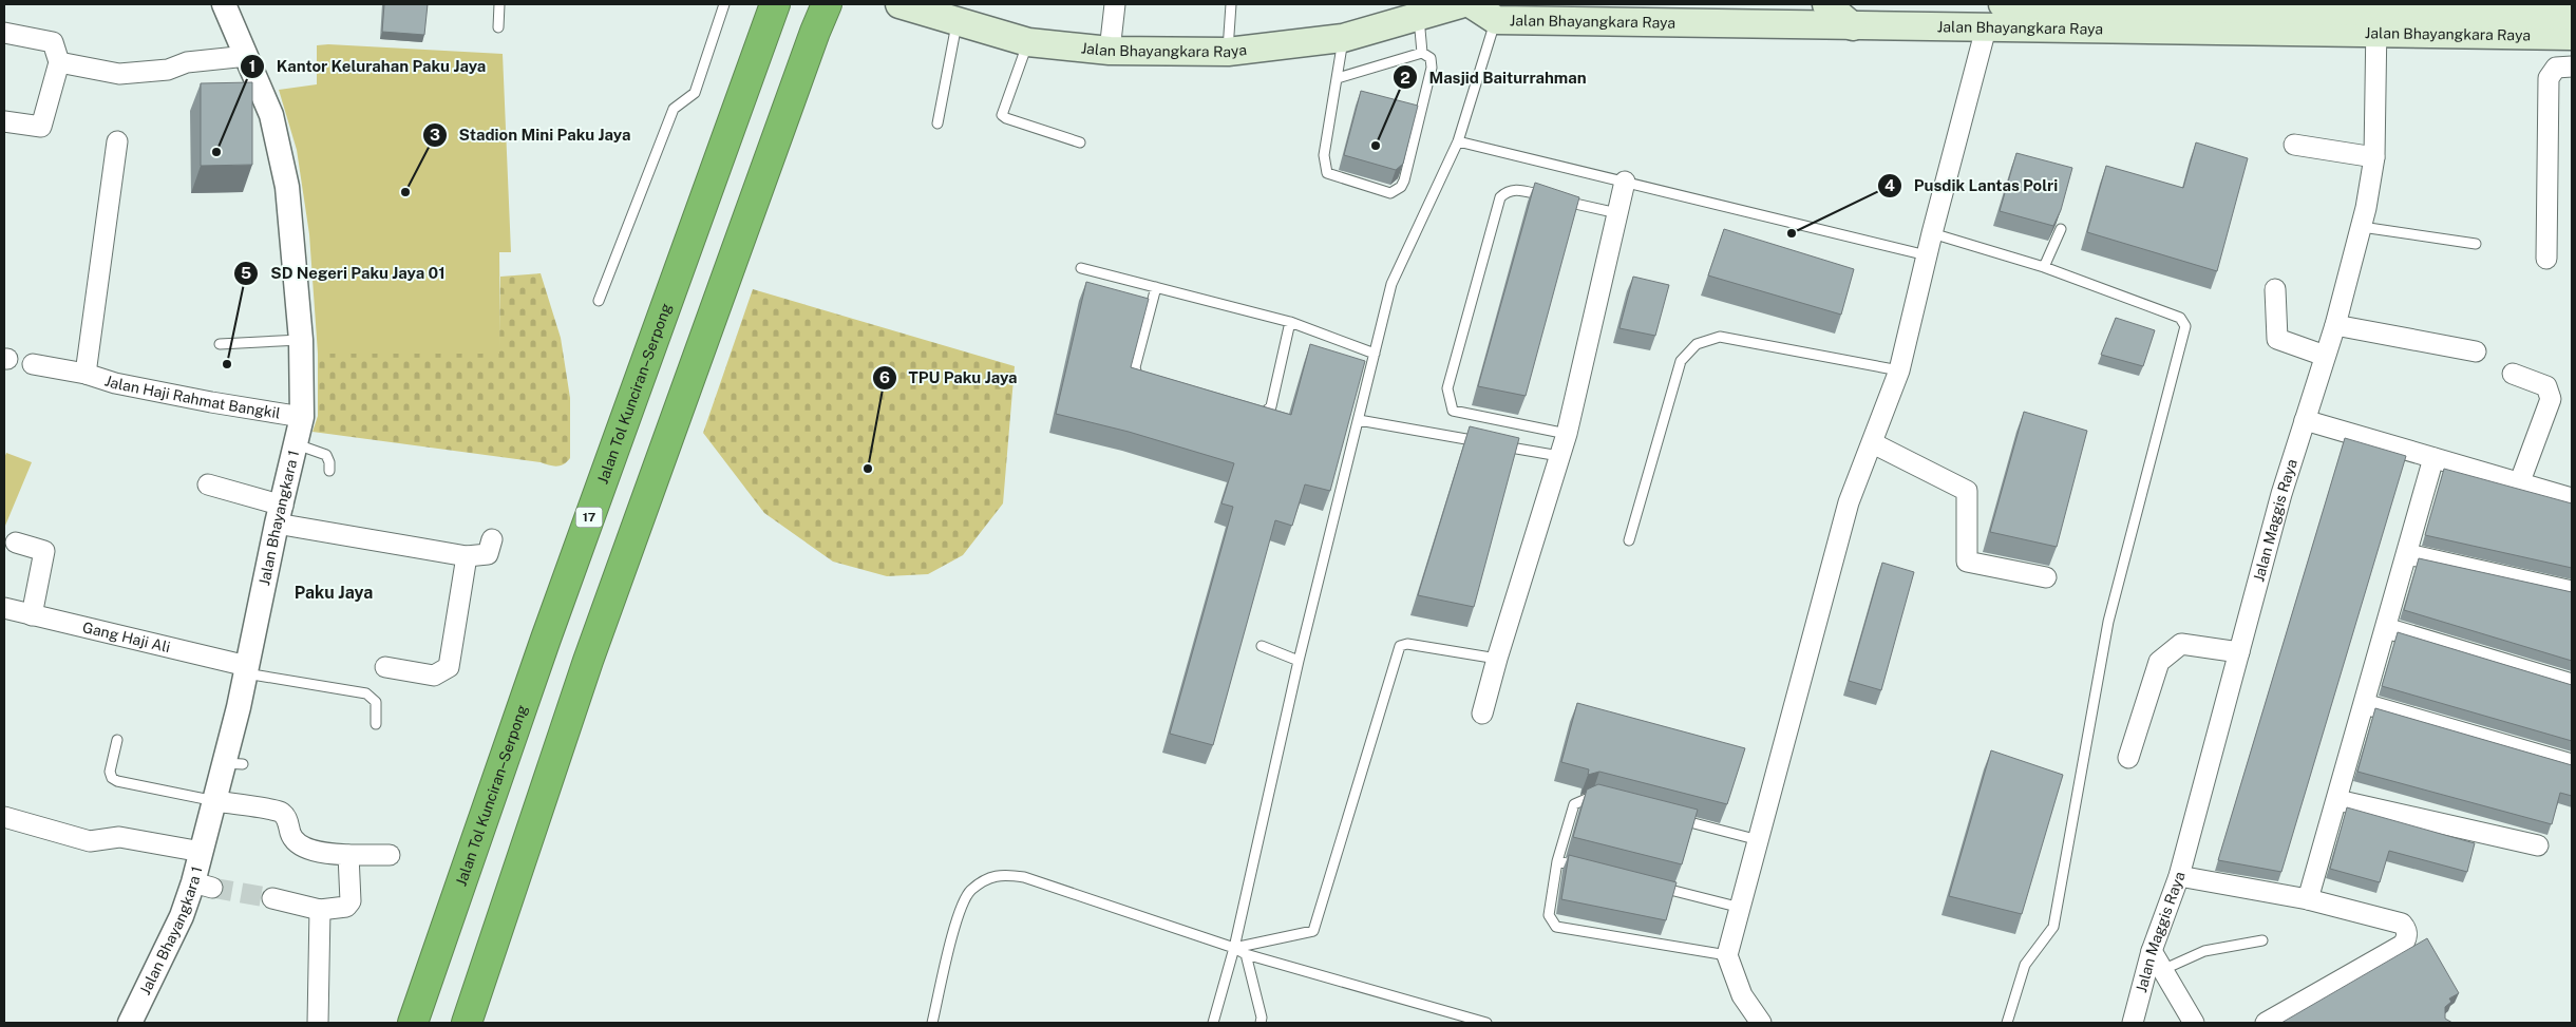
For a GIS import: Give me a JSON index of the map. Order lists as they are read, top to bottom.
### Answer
{
  "streets": {
    "highway": ["Jalan Tol Kunciran–Serpong", "17"],
    "main road": ["Jalan Bhayangkara Raya"],
    "street": [
      "Jalan Haji Rahmat Bangkil",
      "Jalan Bhayangkara 1",
      "Jalan Maggis Raya",
      "Gang Haji Ali"
    ]
  },
  "crossings": [
    ["Jalan Bhayangkara Raya", "Jalan Maggis Raya"],
    ["Jalan Haji Rahmat Bangkil", "Jalan Bhayangkara 1"],
    ["Jalan Bhayangkara 1", "Gang Haji Ali"]
  ],
  "districts": ["Paku Jaya"],
  "places": [
    "Masjid Baiturrahman",
    "Kantor Kelurahan Paku Jaya",
    "Stadion Mini Paku Jaya",
    "Pusdik Lantas Polri",
    "SD Negeri Paku Jaya 01",
    "TPU Paku Jaya"
  ]
}
